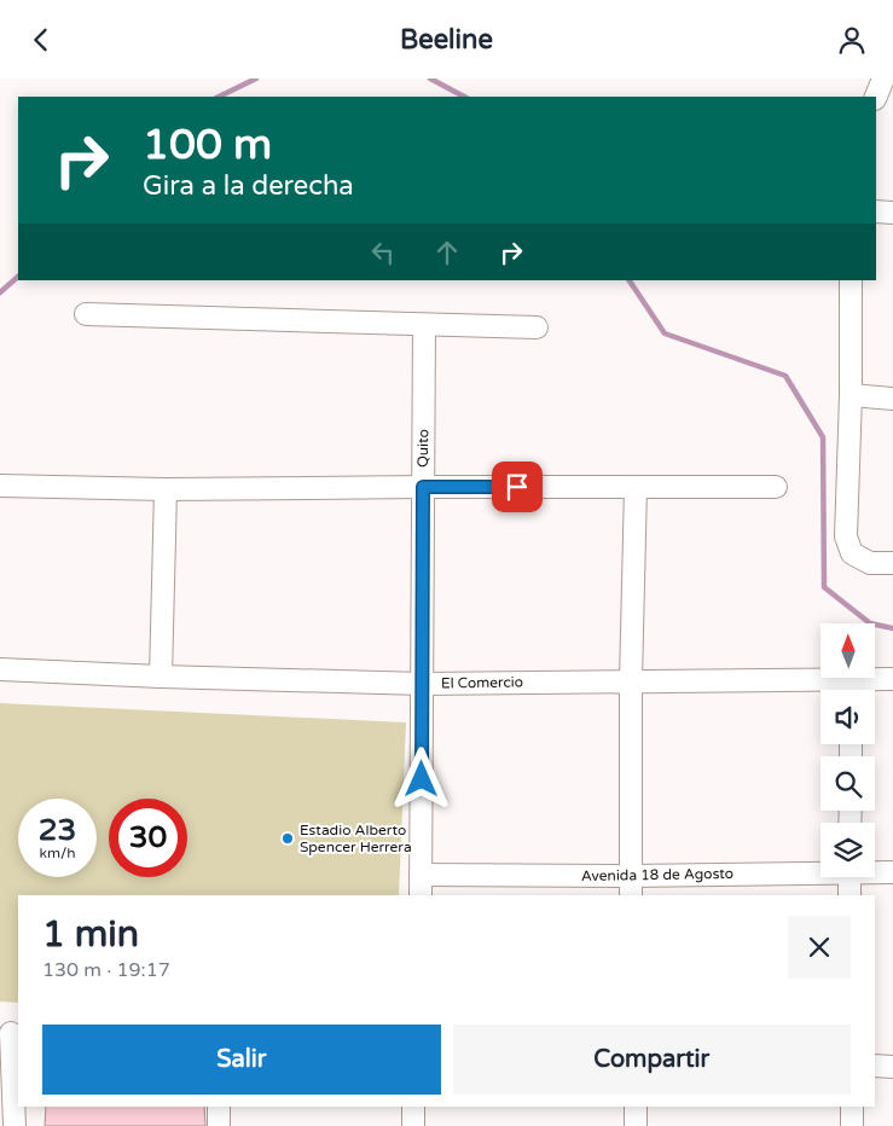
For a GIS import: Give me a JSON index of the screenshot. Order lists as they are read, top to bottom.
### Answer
{
  "streets": {
    "street": ["Quito", "El Comercio", "Avenida 18 de Agosto"]
  },
  "crossings": [
    ["Quito", "El Comercio"],
    ["Quito", "Avenida 18 de Agosto"]
  ],
  "places": ["Estadio Alberto Spencer Herrera"],
  "north": "top",
  "page": {
    "header": "Beeline",
    "turn": ["100 m", "Gira a la derecha"],
    "speed": "23 km/h",
    "limit": "30",
    "heading": ["1 min", "130 m · 19:17"],
    "buttons": ["Salir", "Compartir"]
  }
}
